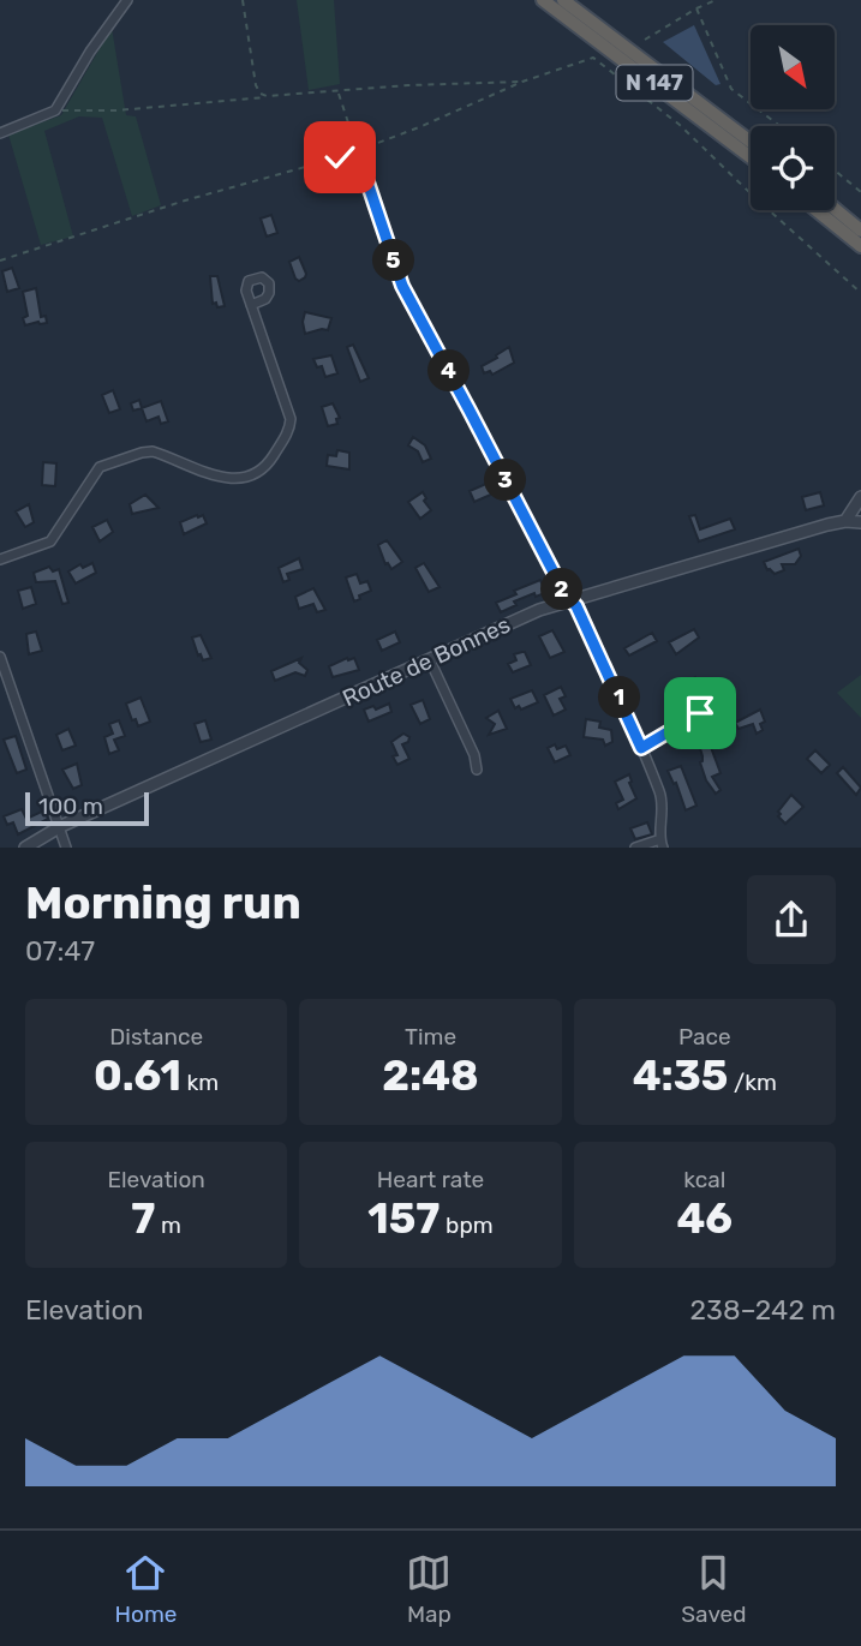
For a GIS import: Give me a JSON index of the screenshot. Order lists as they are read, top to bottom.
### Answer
{
  "streets": {
    "highway": ["N 147"],
    "street": ["Route de Bonnes"]
  },
  "scale_bar": "100 m",
  "north": "bottom right",
  "page": {
    "pins": [
      "5",
      "4",
      "3",
      "2",
      "1"
    ],
    "scale": "100 m",
    "heading": ["Morning run", "07:47"],
    "stats": [
      ["Distance", "0.61 km"],
      ["Time", "2:48"],
      ["Pace", "4:35 /km"],
      ["Elevation", "7 m"],
      ["Heart rate", "157 bpm"],
      ["kcal", "46"]
    ],
    "chart": ["Elevation", "238–242 m"],
    "tabs": ["Home", "Map", "Saved"]
  }
}
